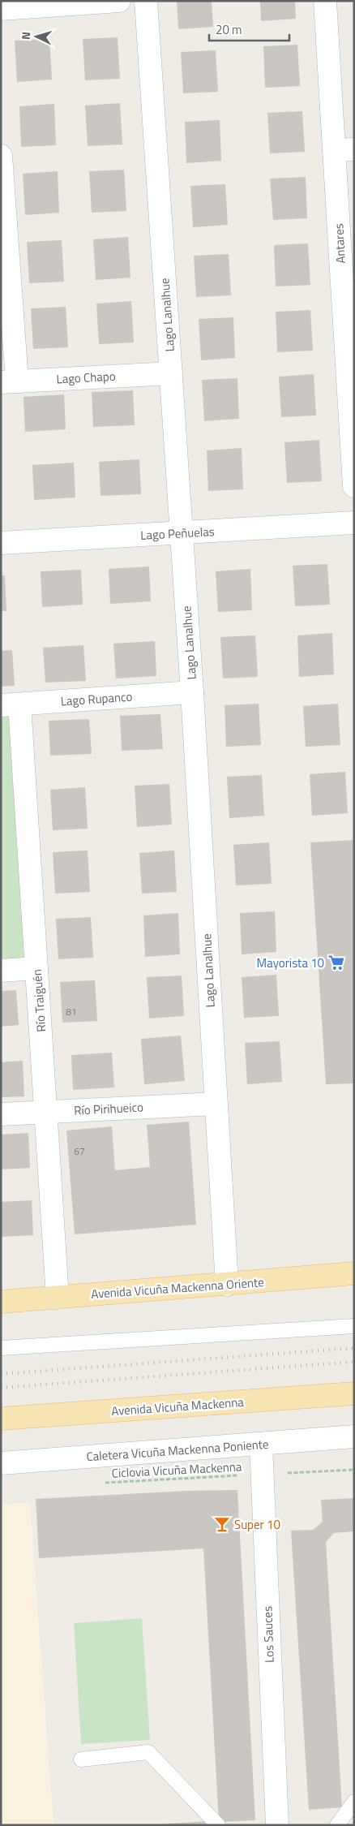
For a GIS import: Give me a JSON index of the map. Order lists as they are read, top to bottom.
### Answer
{
  "streets": {
    "main road": ["Avenida Vicuña Mackenna Oriente", "Avenida Vicuña Mackenna"],
    "street": [
      "Antares",
      "Lago Lanalhue",
      "Lago Chapo",
      "Lago Peñuelas",
      "Lago Rupanco",
      "Río Traiguén",
      "Río Pirihueico",
      "Caletera Vicuña Mackenna Poniente",
      "Los Sauces"
    ],
    "path": ["Ciclovia Vicuña Mackenna"]
  },
  "crossings": [
    ["Lago Lanalhue", "Lago Chapo"],
    ["Lago Lanalhue", "Lago Peñuelas"],
    ["Lago Lanalhue", "Lago Rupanco"],
    ["Lago Lanalhue", "Río Pirihueico"],
    ["Lago Lanalhue", "Avenida Vicuña Mackenna Oriente"],
    ["Lago Rupanco", "Río Traiguén"],
    ["Río Traiguén", "Río Pirihueico"],
    ["Río Traiguén", "Avenida Vicuña Mackenna Oriente"],
    ["Caletera Vicuña Mackenna Poniente", "Los Sauces"],
    ["Ciclovia Vicuña Mackenna", "Los Sauces"]
  ],
  "places": {
    "supermarket": ["Mayorista 10"],
    "bar": ["Super 10"]
  },
  "house_numbers": ["81", "67"],
  "scale_bar": "20 m",
  "north": "left"
}
